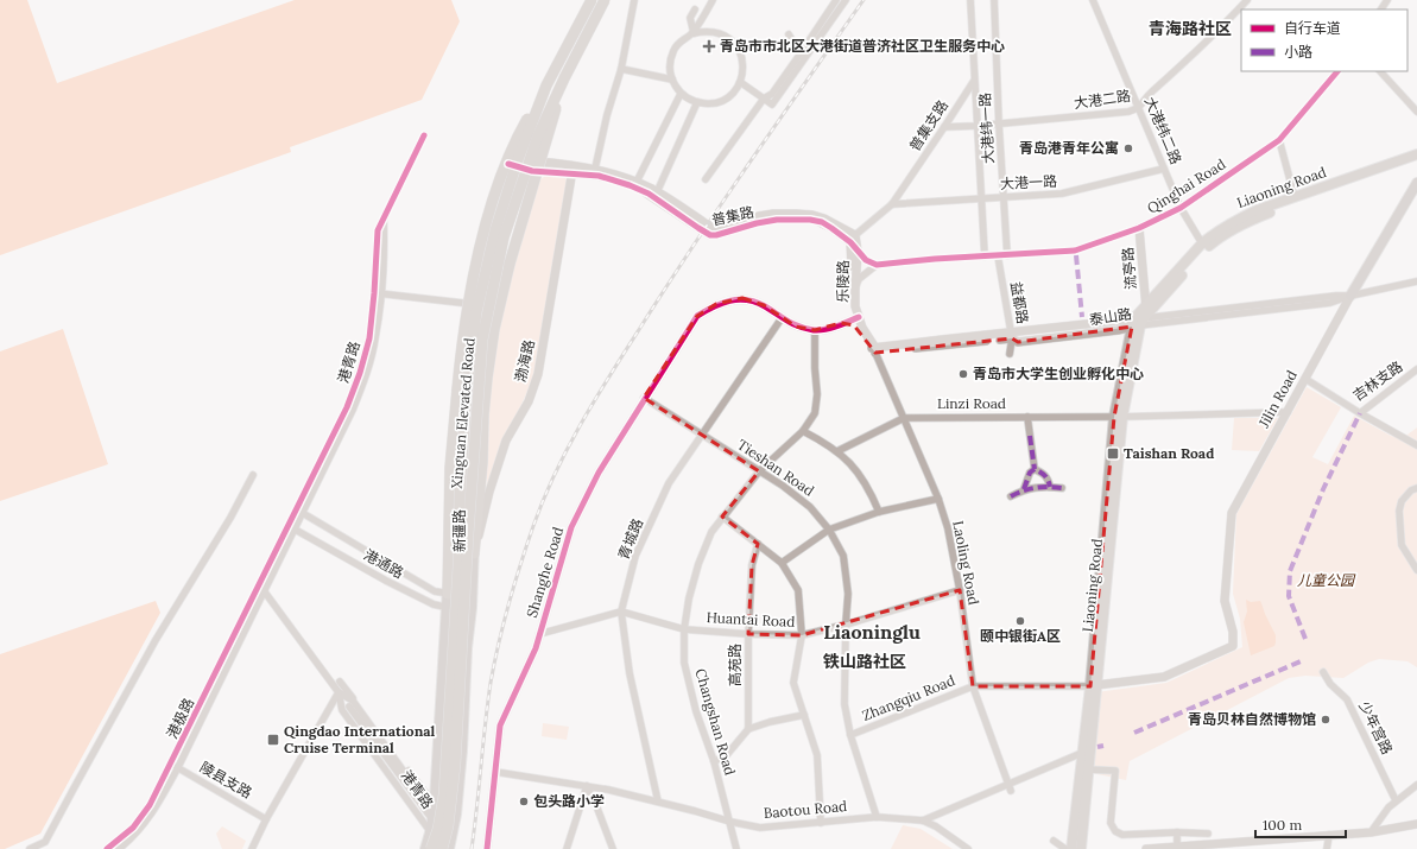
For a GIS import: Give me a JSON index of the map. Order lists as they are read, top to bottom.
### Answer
{
  "streets": {
    "highway": ["Xinguan Elevated Road"],
    "main road": ["Liaoning Road", "Jilin Road", "新疆路"],
    "street": [
      "大港二路",
      "普集支路",
      "大港纬一路",
      "大港纬二路",
      "大港一路",
      "Qinghai Road",
      "普集路",
      "流亭路",
      "乐陵路",
      "益都路",
      "泰山路",
      "渤海路",
      "港青路",
      "吉林支路",
      "Linzi Road",
      "Tieshan Road",
      "青城路",
      "Laoling Road",
      "港通路",
      "Shanghe Road",
      "Huantai Road",
      "高苑路",
      "Zhangqiu Road",
      "港极路",
      "Changshan Road",
      "少年宫路",
      "陵县支路",
      "Baotou Road"
    ]
  },
  "crossings": [
    ["大港二路", "普集支路"],
    ["大港二路", "大港纬一路"],
    ["大港二路", "大港纬二路"],
    ["普集支路", "大港纬一路"],
    ["普集支路", "大港一路"],
    ["普集支路", "普集路"],
    ["普集支路", "乐陵路"],
    ["大港纬一路", "大港一路"],
    ["大港纬一路", "Qinghai Road"],
    ["大港纬二路", "大港一路"],
    ["大港纬二路", "Qinghai Road"],
    ["大港纬二路", "Liaoning Road"],
    ["Qinghai Road", "流亭路"],
    ["Qinghai Road", "益都路"],
    ["Liaoning Road", "流亭路"],
    ["Liaoning Road", "泰山路"],
    ["Liaoning Road", "Linzi Road"],
    ["Liaoning Road", "Zhangqiu Road"],
    ["Liaoning Road", "Baotou Road"],
    ["普集路", "乐陵路"],
    ["普集路", "渤海路"],
    ["乐陵路", "Laoling Road"],
    ["泰山路", "Jilin Road"],
    ["渤海路", "新疆路"],
    ["港青路", "新疆路"],
    ["港青路", "港通路"],
    ["港青路", "港极路"],
    ["吉林支路", "Jilin Road"],
    ["Jilin Road", "Linzi Road"],
    ["Jilin Road", "Zhangqiu Road"],
    ["Linzi Road", "Laoling Road"],
    ["Tieshan Road", "青城路"],
    ["Tieshan Road", "Shanghe Road"],
    ["Tieshan Road", "Huantai Road"],
    ["Tieshan Road", "Zhangqiu Road"],
    ["Tieshan Road", "Changshan Road"],
    ["Tieshan Road", "Baotou Road"],
    ["新疆路", "港通路"],
    ["青城路", "Shanghe Road"],
    ["青城路", "Huantai Road"],
    ["青城路", "Baotou Road"],
    ["Laoling Road", "Huantai Road"],
    ["Laoling Road", "Zhangqiu Road"],
    ["Laoling Road", "Baotou Road"],
    ["Shanghe Road", "Changshan Road"],
    ["Shanghe Road", "Baotou Road"],
    ["Huantai Road", "高苑路"],
    ["Huantai Road", "Changshan Road"],
    ["港极路", "陵县支路"],
    ["Changshan Road", "Baotou Road"]
  ],
  "districts": ["青海路社区", "Liaoninglu", "铁山路社区"],
  "parks": ["儿童公园"],
  "places": {
    "health": ["青岛市市北区大港街道普济社区卫生服务中心"],
    "other": [
      "青岛港青年公寓",
      "青岛市大学生创业孵化中心",
      "颐中银街A区",
      "青岛贝林自然博物馆",
      "包头路小学"
    ],
    "transit": ["Taishan Road", "Qingdao International Cruise Terminal"]
  },
  "legend": ["自行车道", "小路"],
  "scale_bar": "100 m"
}
